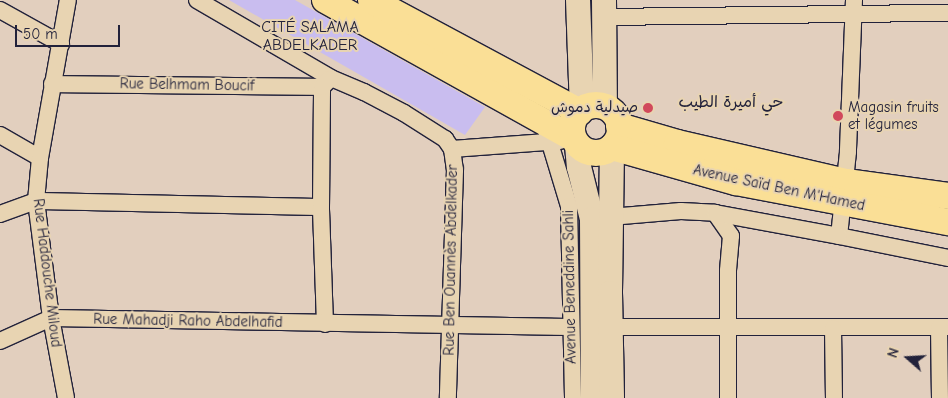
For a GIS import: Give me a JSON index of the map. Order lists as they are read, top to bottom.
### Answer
{
  "streets": {
    "main road": ["Avenue Saïd Ben M'Hamed"],
    "street": [
      "Rue Belhmam Boucif",
      "Rue Ben Ouannès Abdelkader",
      "Rue Haddouche Miloud",
      "Avenue Beneddine Sahli",
      "Rue Mahadji Raho Abdelhafid"
    ]
  },
  "crossings": [
    ["Rue Belhmam Boucif", "Rue Ben Ouannès Abdelkader"],
    ["Rue Belhmam Boucif", "Rue Haddouche Miloud"],
    ["Rue Ben Ouannès Abdelkader", "Rue Mahadji Raho Abdelhafid"],
    ["Rue Haddouche Miloud", "Rue Mahadji Raho Abdelhafid"],
    ["Avenue Beneddine Sahli", "Rue Mahadji Raho Abdelhafid"]
  ],
  "districts": ["CITÉ SALAMA ABDELKADER", "حي أميرة الطيب"],
  "places": ["صيدلية دموش", "Magasin fruits et légumes"],
  "scale_bar": "50 m",
  "north": "left"
}
